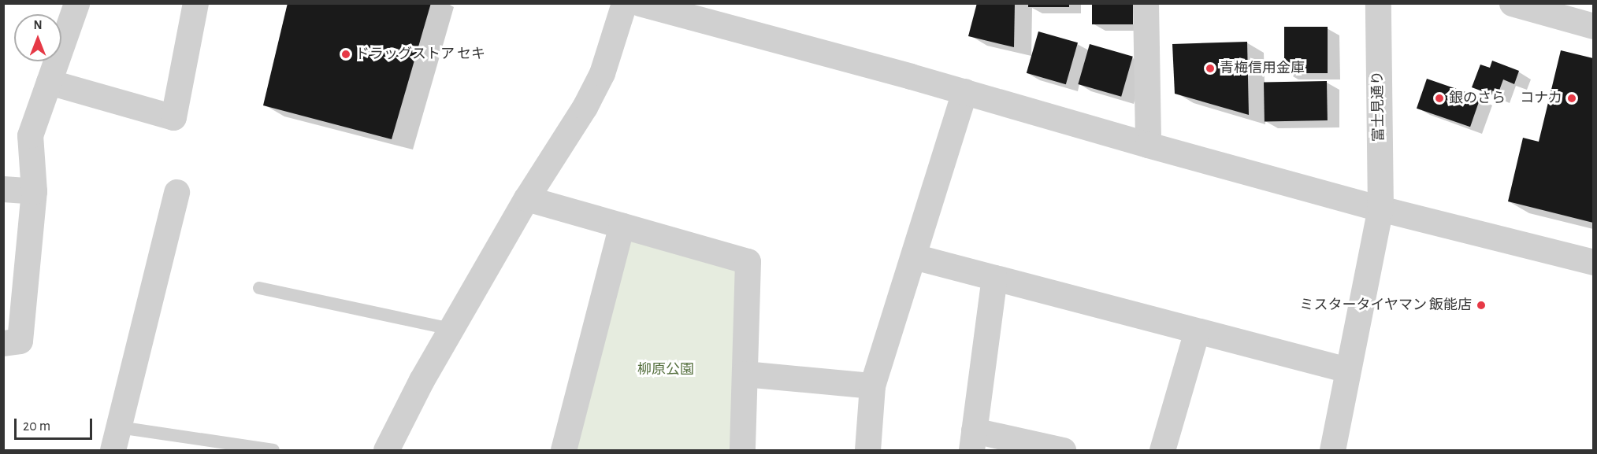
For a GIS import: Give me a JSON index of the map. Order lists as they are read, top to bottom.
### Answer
{
  "streets": {
    "street": ["富士見通り"]
  },
  "parks": ["柳原公園"],
  "places": [
    "ドラッグストア セキ",
    "青梅信用金庫",
    "銀のさら",
    "コナカ",
    "ミスタータイヤマン 飯能店"
  ],
  "scale_bar": "20 m",
  "north": "top"
}
